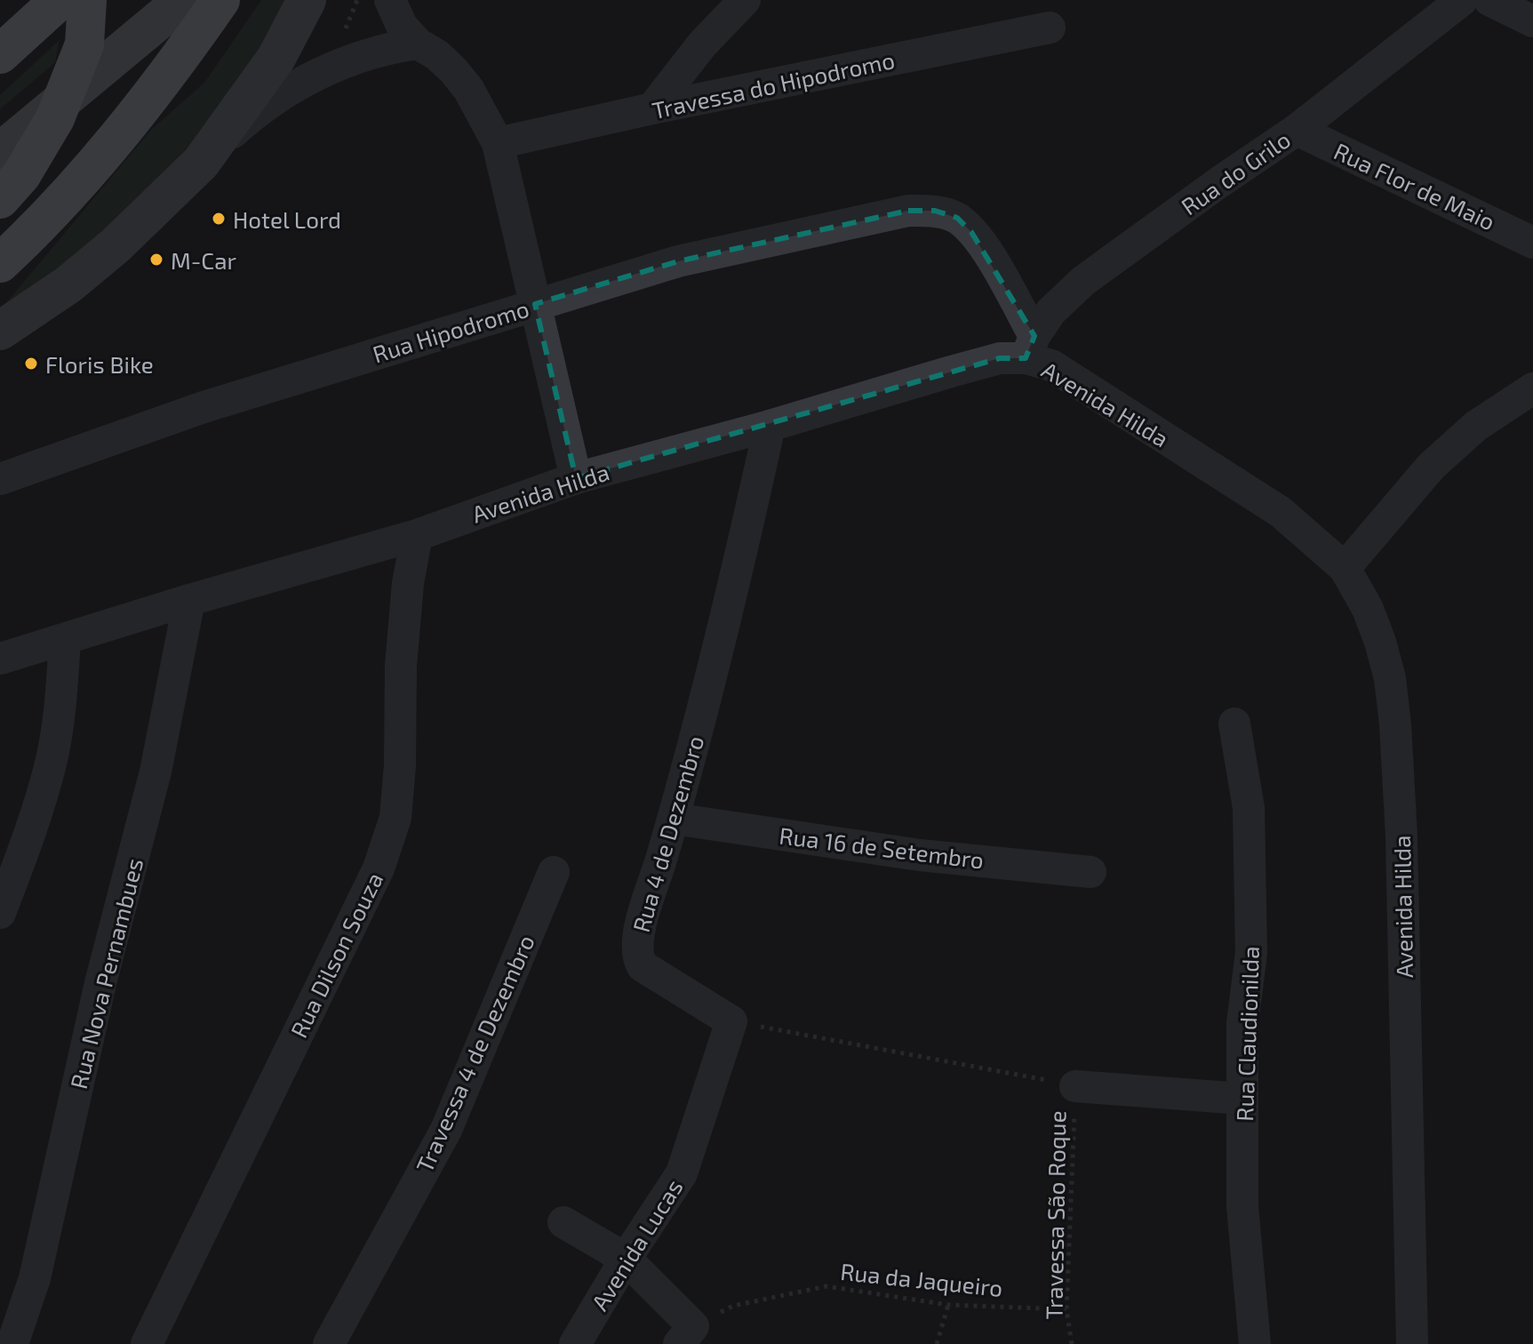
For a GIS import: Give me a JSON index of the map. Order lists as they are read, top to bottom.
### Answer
{
  "streets": {
    "street": [
      "Travessa do Hipodromo",
      "Rua do Grilo",
      "Rua Flor de Maio",
      "Rua Hipodromo",
      "Avenida Hilda",
      "Rua 4 de Dezembro",
      "Rua 16 de Setembro",
      "Rua Dilson Souza",
      "Rua Nova Pernambues",
      "Rua Claudionilda",
      "Travessa 4 de Dezembro",
      "Avenida Lucas"
    ],
    "path": ["Travessa São Roque", "Rua da Jaqueiro"]
  },
  "crossings": [
    ["Rua do Grilo", "Rua Flor de Maio"],
    ["Rua do Grilo", "Rua Hipodromo"],
    ["Rua do Grilo", "Avenida Hilda"],
    ["Rua Hipodromo", "Avenida Hilda"],
    ["Avenida Hilda", "Rua 4 de Dezembro"],
    ["Avenida Hilda", "Rua Dilson Souza"],
    ["Avenida Hilda", "Rua Nova Pernambues"],
    ["Rua 4 de Dezembro", "Rua 16 de Setembro"],
    ["Rua 4 de Dezembro", "Avenida Lucas"],
    ["Travessa São Roque", "Rua da Jaqueiro"]
  ],
  "places": ["Hotel Lord", "M-Car", "Floris Bike"]
}
